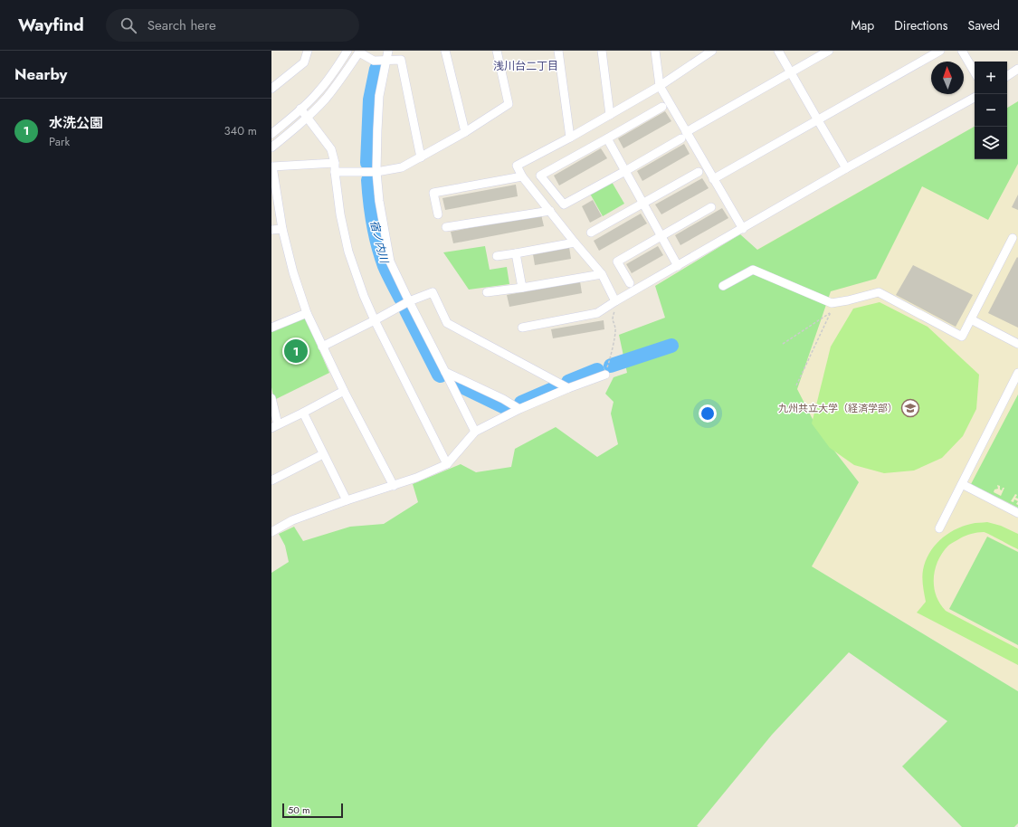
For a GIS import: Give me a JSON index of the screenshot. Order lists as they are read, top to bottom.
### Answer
{
  "districts": ["浅川台二丁目"],
  "water": ["宿ノ内川"],
  "places": {
    "school or university": ["九州共立大学（経済学部）"]
  },
  "scale_bar": "50 m",
  "north": "top",
  "page": {
    "header": "Wayfind",
    "search": "Search here",
    "nav": ["Map", "Directions", "Saved"],
    "heading": "Nearby",
    "map_buttons": ["+", "−"],
    "list": [
      {
        "mark": "1",
        "name": "水洗公園",
        "note": "Park",
        "value": "340 m"
      }
    ],
    "pins": "1",
    "scale": "50 m"
  }
}
